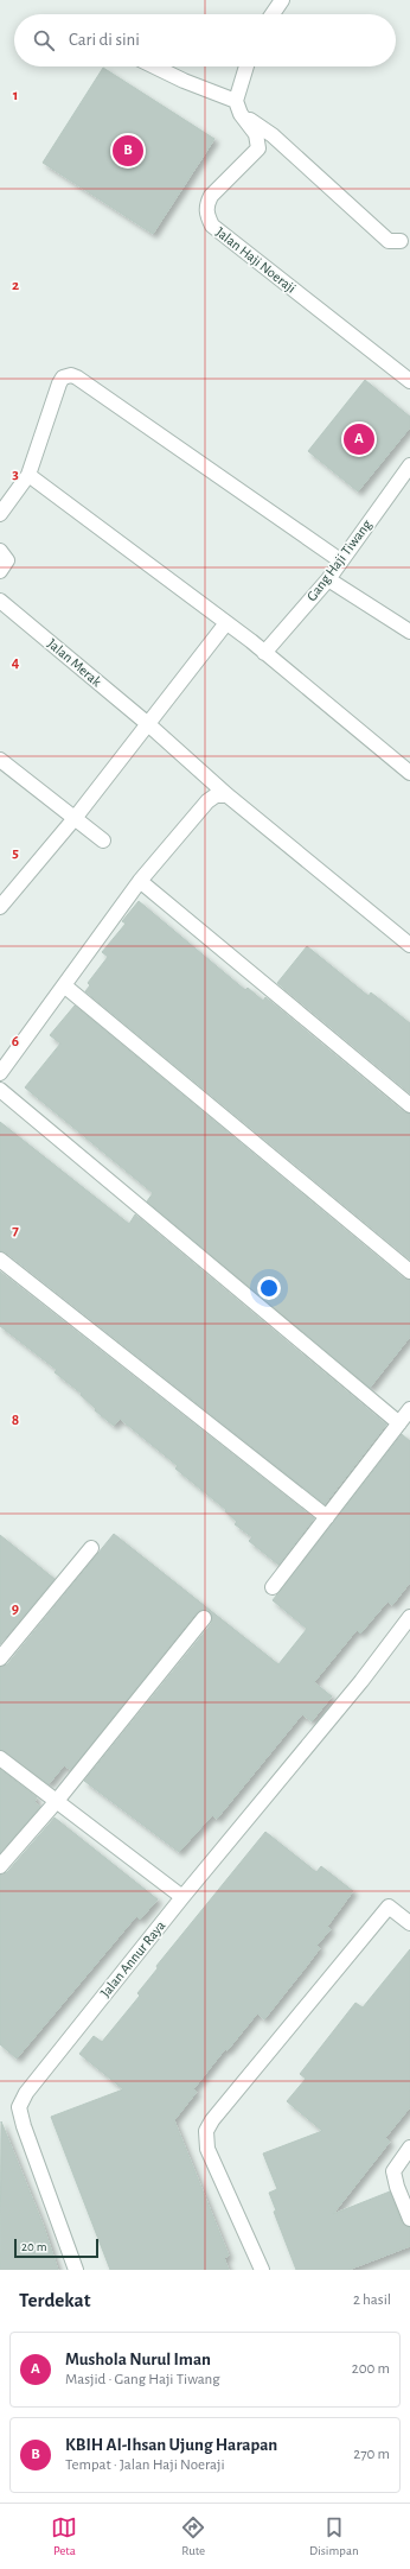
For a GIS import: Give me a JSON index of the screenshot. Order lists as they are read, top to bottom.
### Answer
{
  "streets": {
    "street": [
      "Jalan Haji Noeraji",
      "Gang Haji Tiwang",
      "Jalan Merak",
      "Jalan Annur Raya"
    ]
  },
  "scale_bar": "20 m",
  "page": {
    "search": "Cari di sini",
    "pins": ["B", "A"],
    "scale": "20 m",
    "heading": ["Terdekat", "2 hasil"],
    "list": [
      {
        "mark": "A",
        "name": "Mushola Nurul Iman",
        "note": "Masjid · Gang Haji Tiwang",
        "value": "200 m"
      },
      {
        "mark": "B",
        "name": "KBIH Al-Ihsan Ujung Harapan",
        "note": "Tempat · Jalan Haji Noeraji",
        "value": "270 m"
      }
    ],
    "nav": ["Peta", "Rute", "Disimpan"]
  },
  "grid": {
    "rows": [
      "1",
      "2",
      "3",
      "4",
      "5",
      "6",
      "7",
      "8",
      "9"
    ]
  }
}
